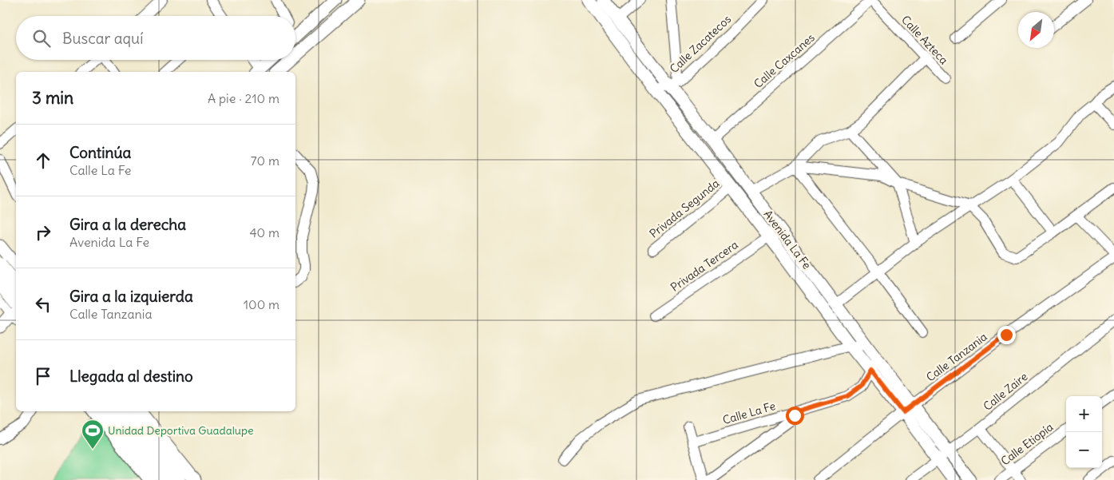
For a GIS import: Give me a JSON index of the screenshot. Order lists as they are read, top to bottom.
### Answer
{
  "streets": {
    "street": [
      "Calle Azteca",
      "Calle Zacatecos",
      "Calle Caxcanes",
      "Privada Segunda",
      "Avenida La Fe",
      "Privada Tercera",
      "Calle Tanzania",
      "Calle Zaire",
      "Calle La Fe",
      "Calle Etiopía"
    ]
  },
  "crossings": [
    ["Calle Azteca", "Calle Caxcanes"],
    ["Calle Zacatecos", "Avenida La Fe"],
    ["Calle Caxcanes", "Avenida La Fe"],
    ["Privada Segunda", "Avenida La Fe"],
    ["Avenida La Fe", "Privada Tercera"],
    ["Avenida La Fe", "Calle Tanzania"],
    ["Avenida La Fe", "Calle Zaire"],
    ["Avenida La Fe", "Calle La Fe"]
  ],
  "places": {
    "sports": ["Unidad Deportiva Guadalupe"]
  },
  "north": "bottom left",
  "page": {
    "search": "Buscar aquí",
    "heading": ["3 min", "A pie · 210 m"],
    "list": [
      ["Continúa", "Calle La Fe", "70 m"],
      ["Gira a la derecha", "Avenida La Fe", "40 m"],
      ["Gira a la izquierda", "Calle Tanzania", "100 m"],
      "Llegada al destino"
    ],
    "map_buttons": ["+", "−"]
  }
}
